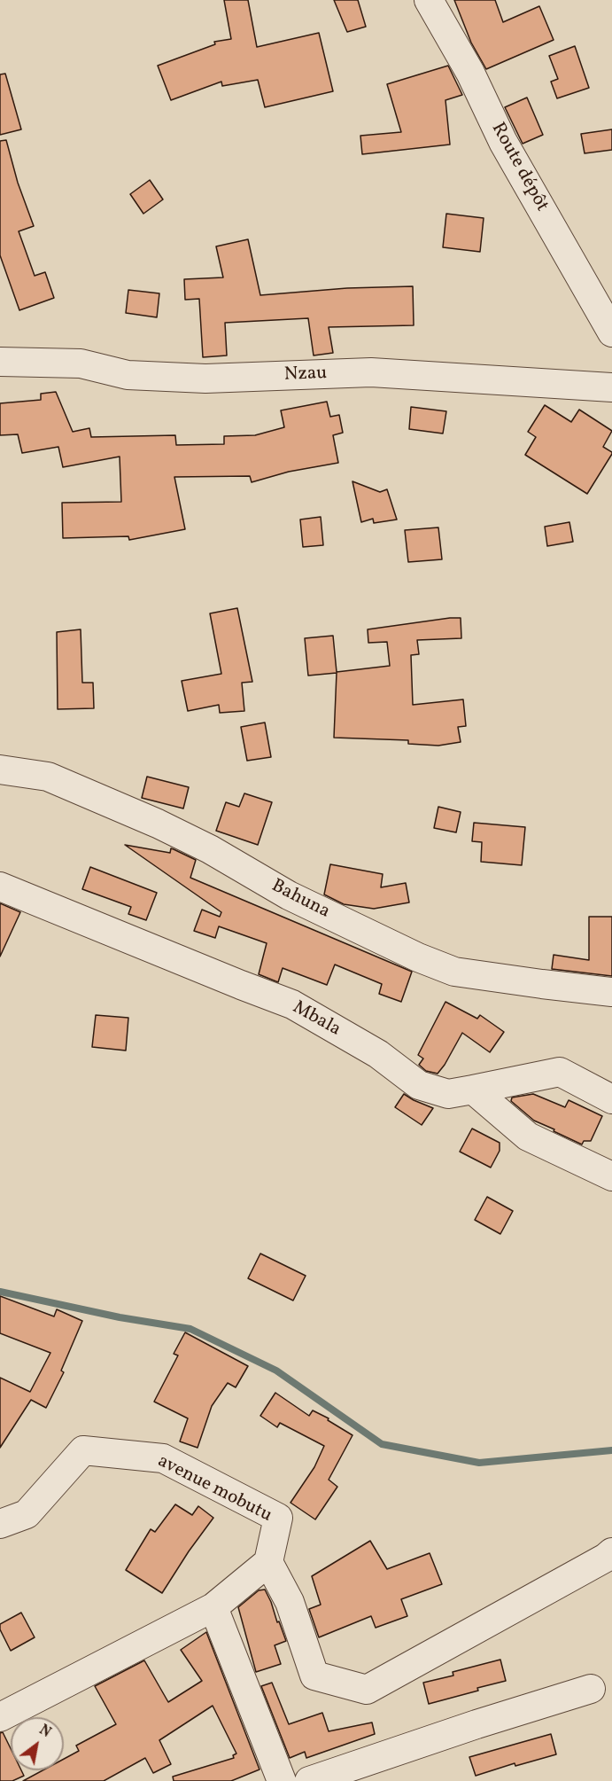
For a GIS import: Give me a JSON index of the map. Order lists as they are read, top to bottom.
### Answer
{
  "streets": {
    "street": [
      "Route dépôt",
      "Nzau",
      "Bahuna",
      "Mbala",
      "avenue mobutu"
    ]
  },
  "north": "top right"
}
